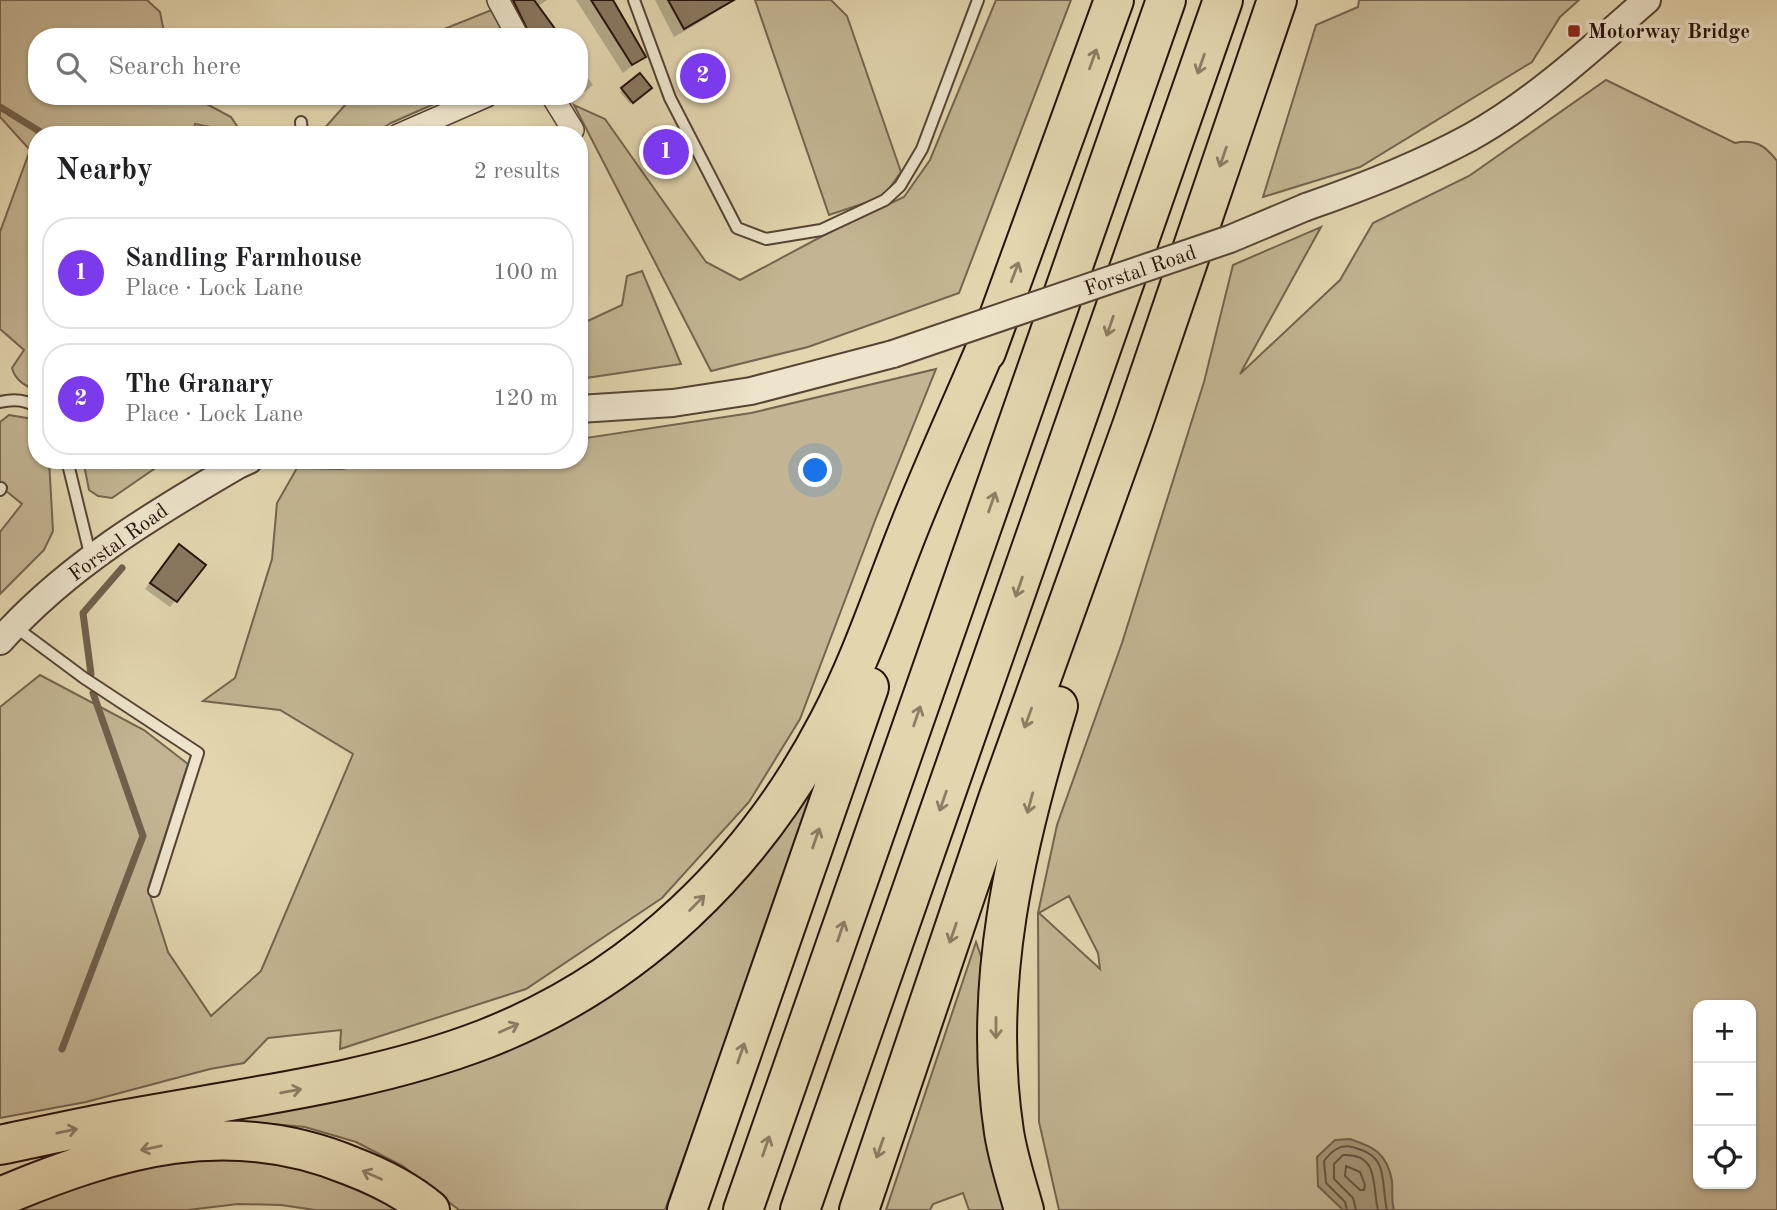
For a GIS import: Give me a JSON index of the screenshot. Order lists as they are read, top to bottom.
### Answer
{
  "streets": {
    "street": ["Forstal Road"]
  },
  "places": {
    "transit": ["Motorway Bridge"]
  },
  "page": {
    "search": "Search here",
    "pins": ["2", "1"],
    "heading": ["Nearby", "2 results"],
    "list": [
      {
        "mark": "1",
        "name": "Sandling Farmhouse",
        "note": "Place · Lock Lane",
        "value": "100 m"
      },
      {
        "mark": "2",
        "name": "The Granary",
        "note": "Place · Lock Lane",
        "value": "120 m"
      }
    ],
    "map_buttons": ["+", "−"]
  }
}
